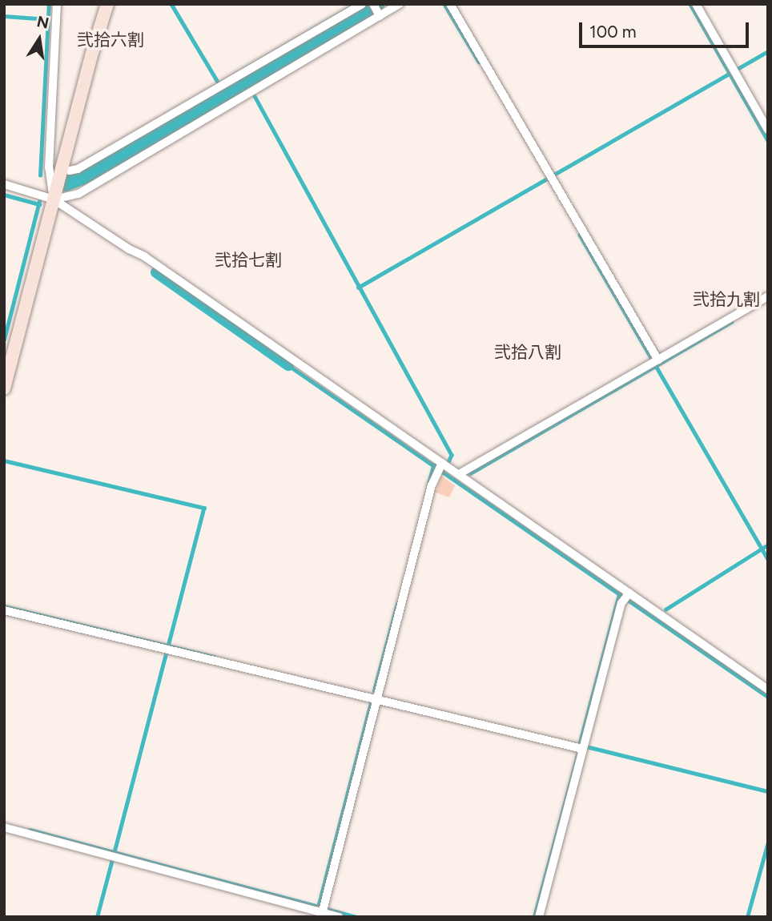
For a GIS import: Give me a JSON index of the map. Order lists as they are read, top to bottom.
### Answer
{
  "districts": [
    "弐拾六割",
    "弐拾七割",
    "弐拾九割",
    "弐拾八割"
  ],
  "scale_bar": "100 m",
  "north": "top"
}
